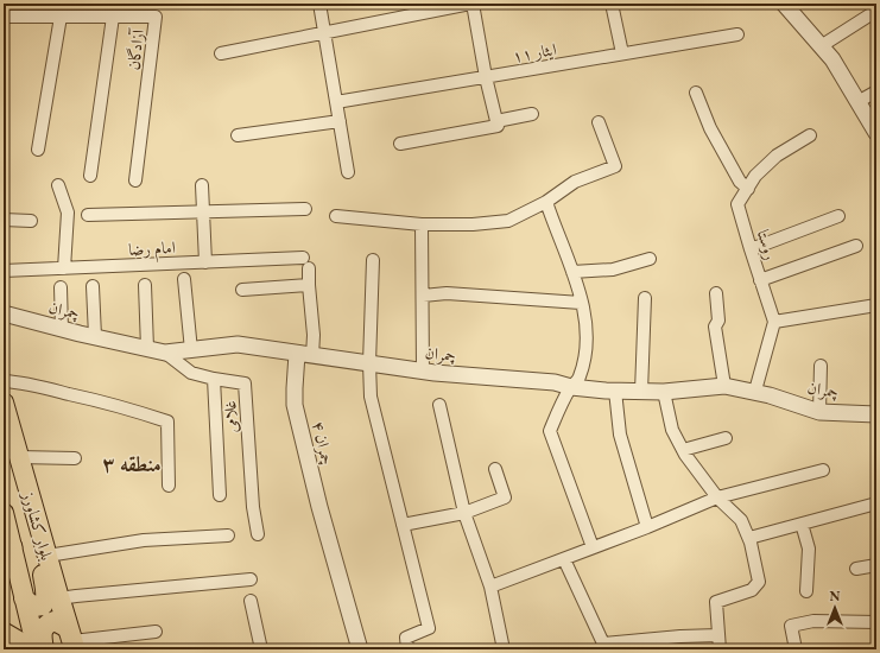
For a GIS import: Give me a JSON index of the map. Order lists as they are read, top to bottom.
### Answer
{
  "streets": {
    "highway": ["بلوار کشاورز"],
    "street": [
      "آزادگان",
      "ایثار ۱۱",
      "روستا",
      "امام رضا",
      "چمران",
      "غلامی",
      "چمران ۴"
    ]
  },
  "crossings": [
    ["چمران", "غلامی"],
    ["چمران", "چمران ۴"]
  ],
  "districts": ["منطقه ۳"],
  "north": "top"
}
